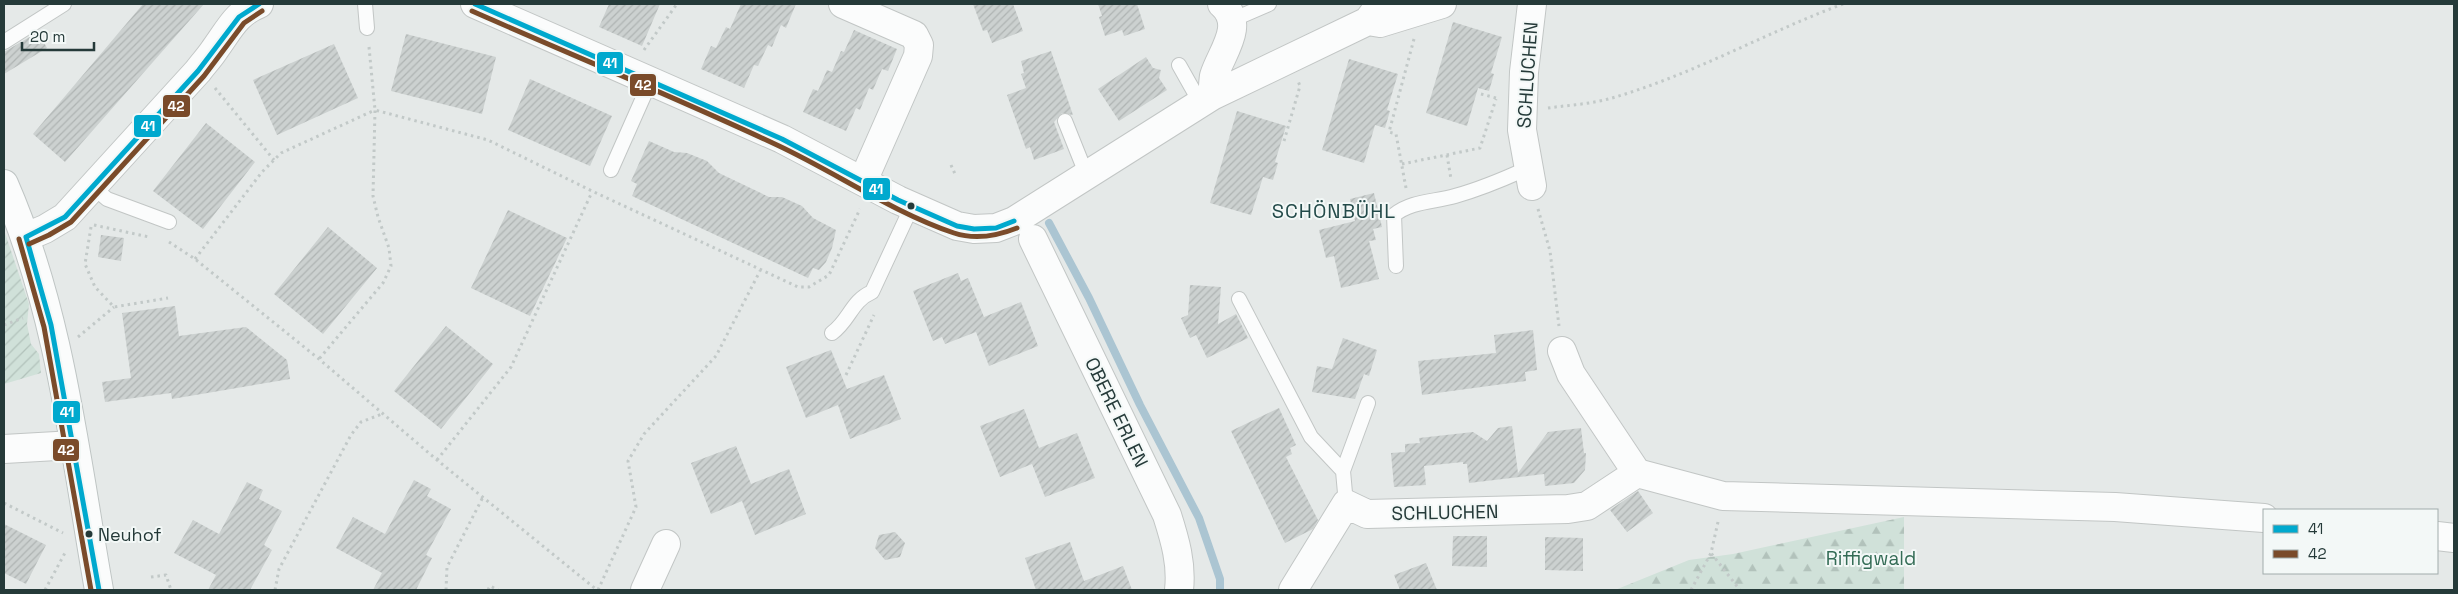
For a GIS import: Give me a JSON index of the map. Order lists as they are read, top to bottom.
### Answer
{
  "streets": {
    "street": ["SCHLUCHEN", "OBERE ERLEN"]
  },
  "districts": ["SCHÖNBÜHL"],
  "parks": ["Riffigwald"],
  "places": ["Neuhof"],
  "lines": ["transit line 41", "transit line 42"],
  "legend": ["41", "42"],
  "scale_bar": "20 m"
}
